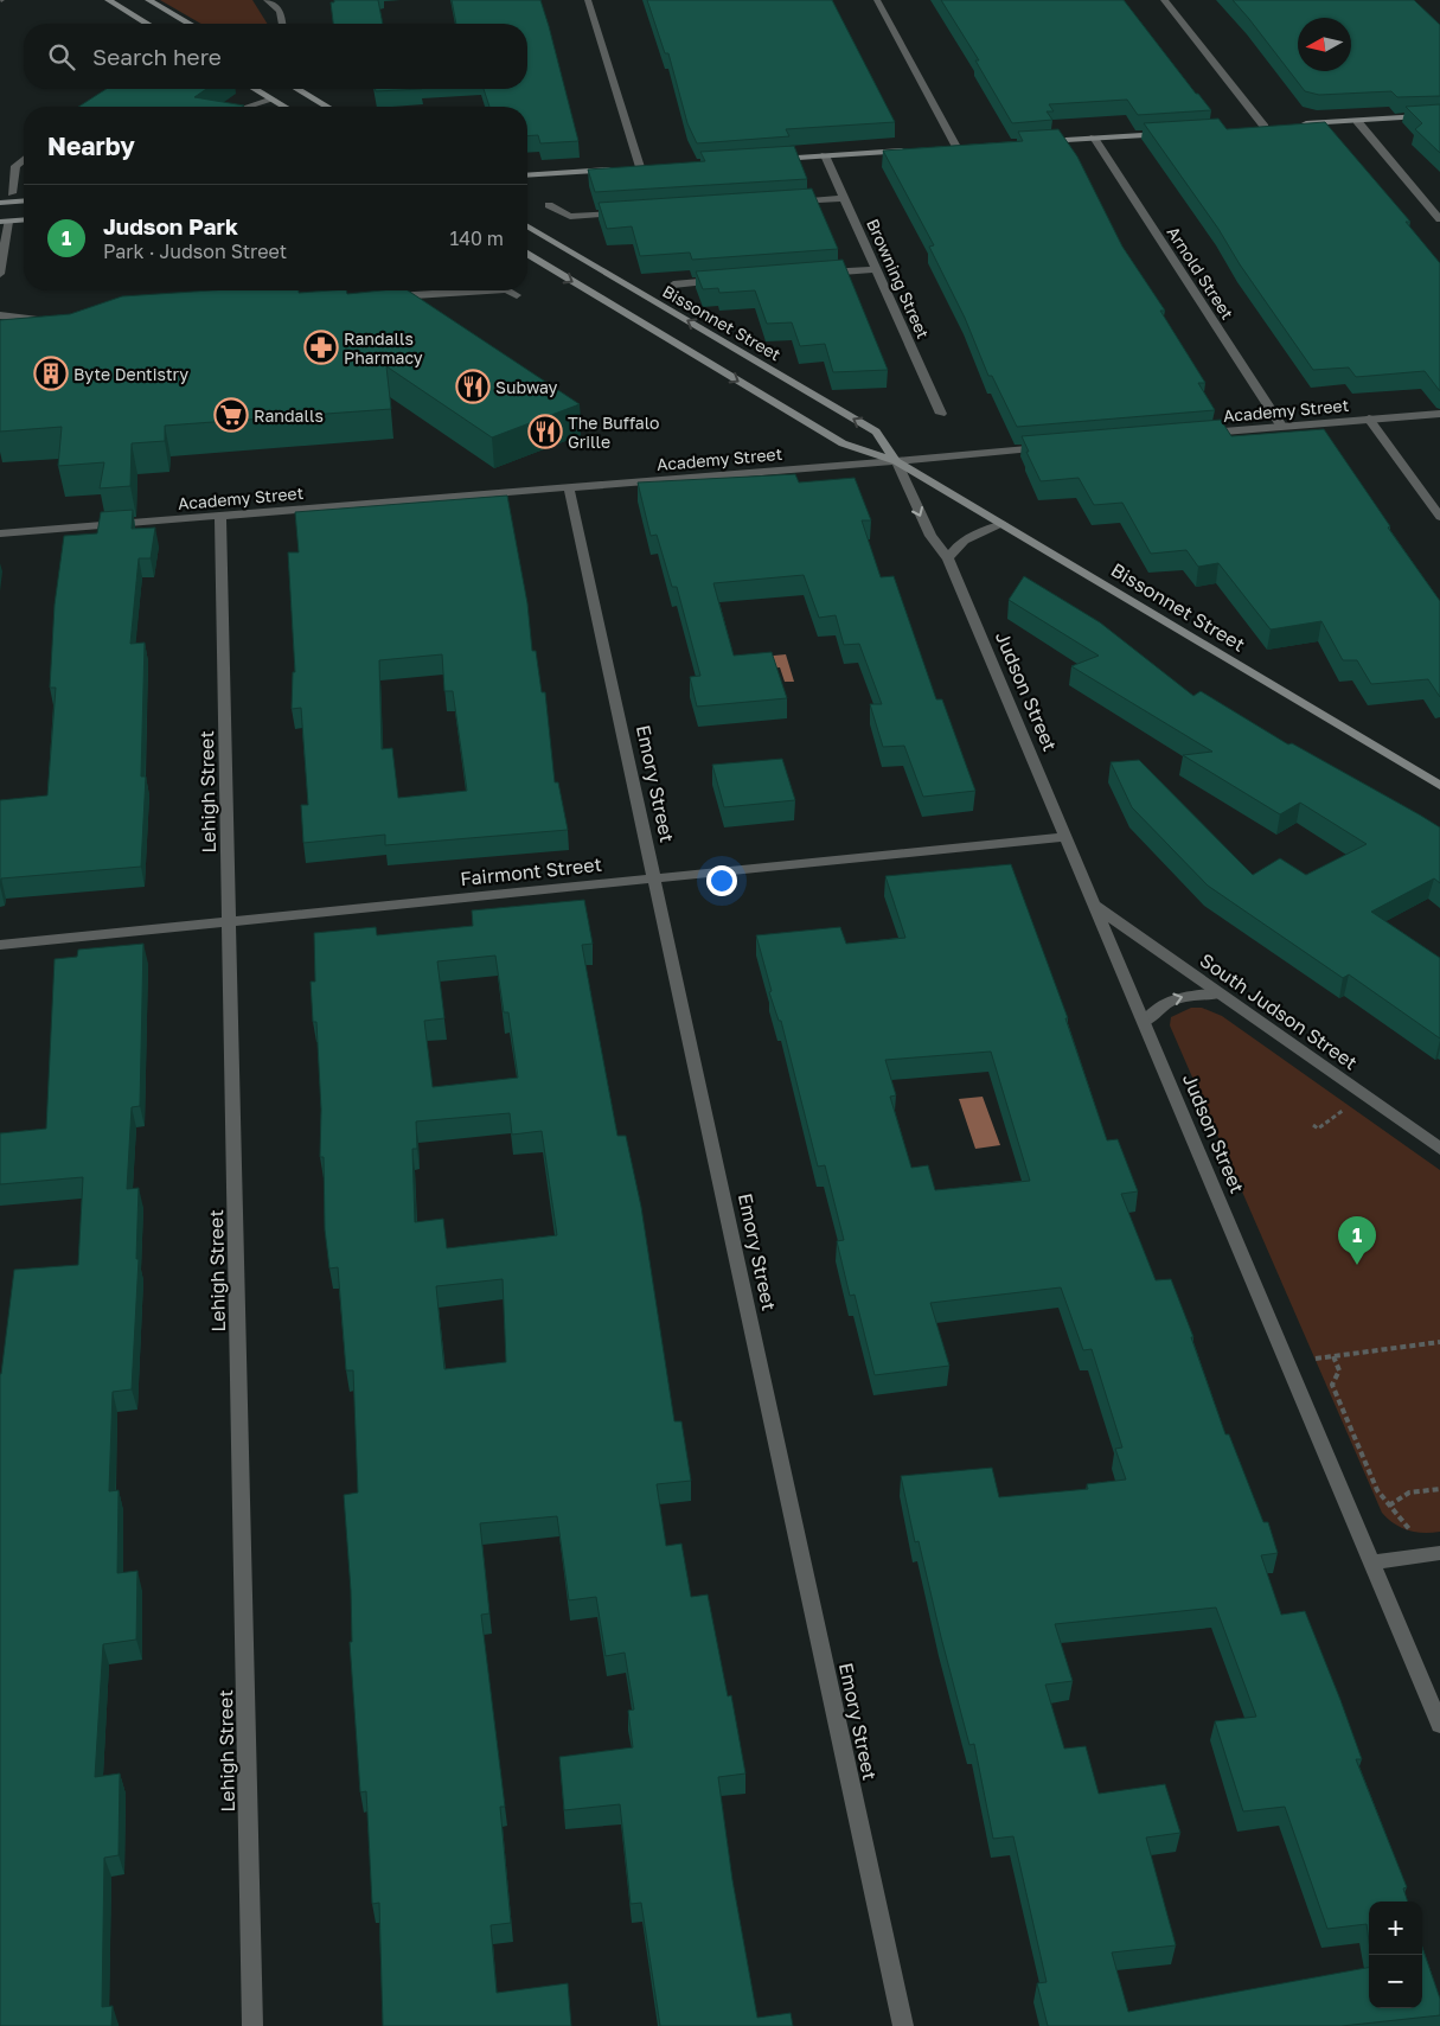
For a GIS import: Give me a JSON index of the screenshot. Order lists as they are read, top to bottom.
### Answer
{
  "streets": {
    "main road": ["Bissonnet Street"],
    "street": [
      "Arnold Street",
      "Browning Street",
      "Academy Street",
      "Judson Street",
      "Emory Street",
      "Lehigh Street",
      "Fairmont Street",
      "South Judson Street"
    ]
  },
  "crossings": [
    ["Arnold Street", "Academy Street"],
    ["Bissonnet Street", "Academy Street"],
    ["Bissonnet Street", "Judson Street"],
    ["Academy Street", "Judson Street"],
    ["Academy Street", "Emory Street"],
    ["Academy Street", "Lehigh Street"],
    ["Judson Street", "Fairmont Street"],
    ["Judson Street", "South Judson Street"],
    ["Emory Street", "Fairmont Street"],
    ["Lehigh Street", "Fairmont Street"]
  ],
  "places": {
    "pharmacy": ["Randalls Pharmacy"],
    "building": ["Byte Dentistry"],
    "restaurant": ["Subway", "The Buffalo Grille"],
    "supermarket": ["Randalls"]
  },
  "north": "left",
  "page": {
    "search": "Search here",
    "heading": "Nearby",
    "list": [
      {
        "mark": "1",
        "name": "Judson Park",
        "note": "Park · Judson Street",
        "value": "140 m"
      }
    ],
    "pins": "1",
    "map_buttons": ["+", "−"]
  }
}
